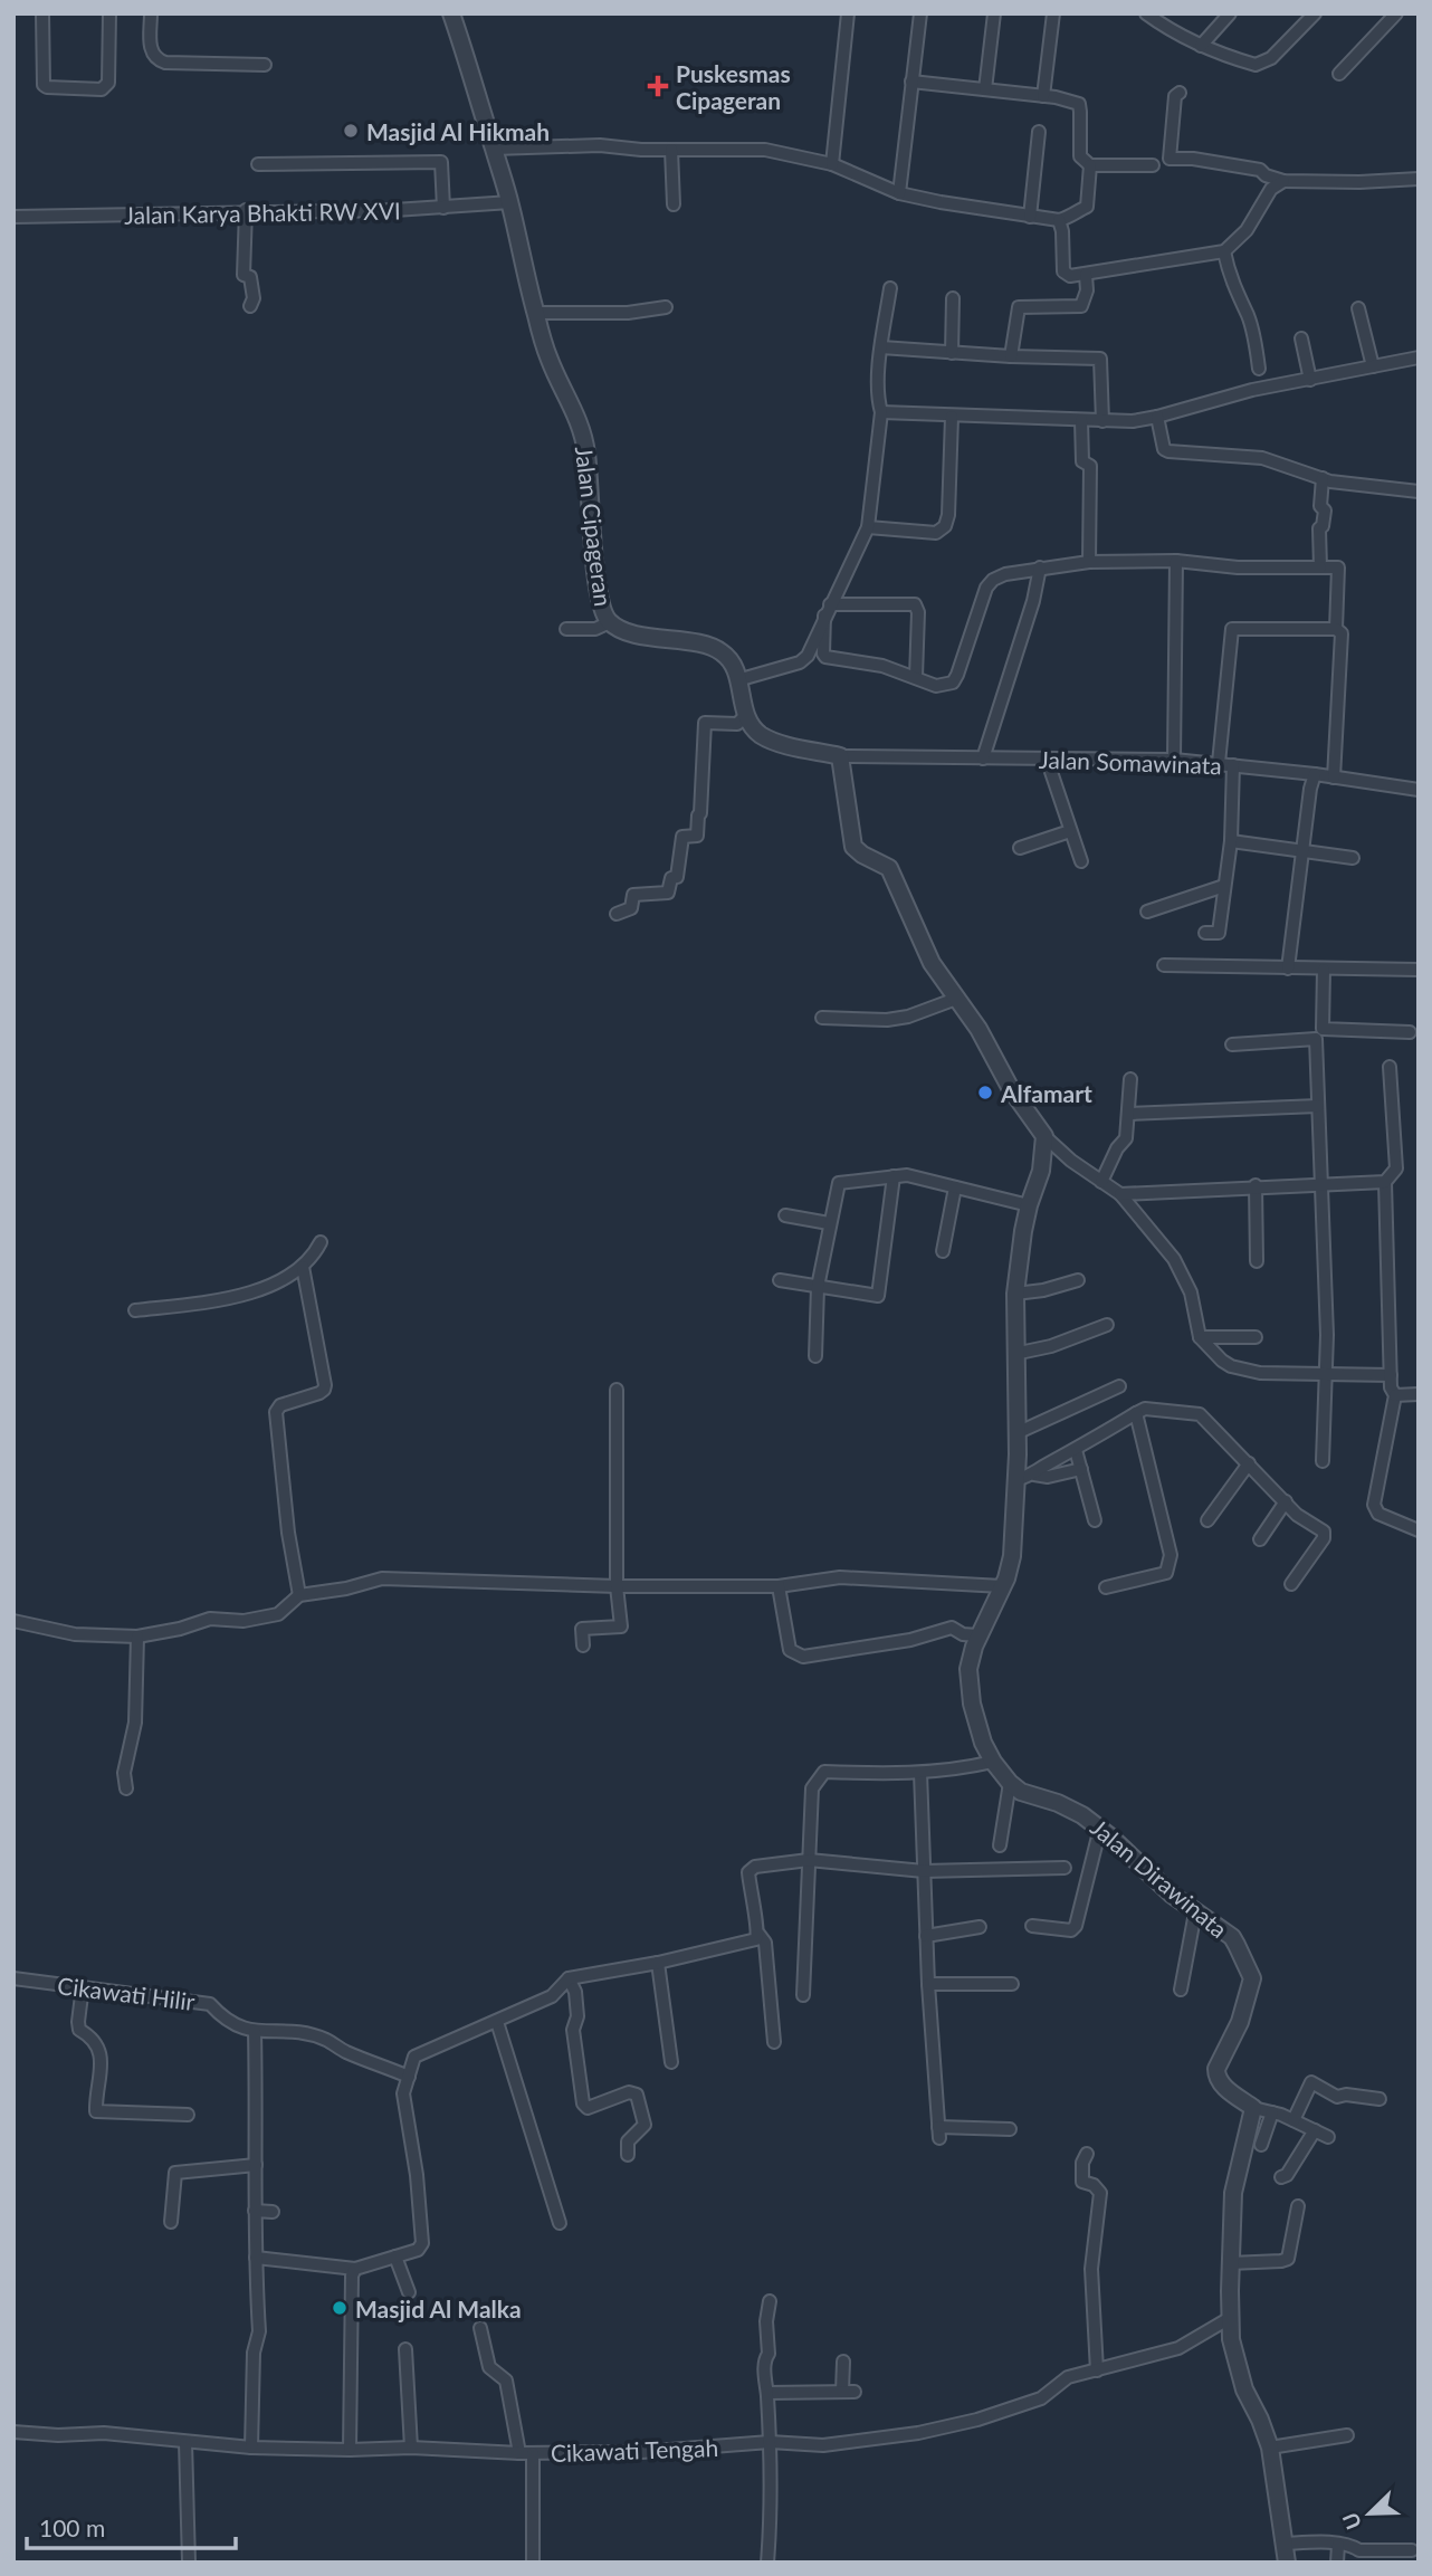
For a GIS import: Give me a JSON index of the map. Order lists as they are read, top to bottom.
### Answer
{
  "streets": {
    "street": [
      "Jalan Karya Bhakti RW XVI",
      "Jalan Cipageran",
      "Jalan Somawinata",
      "Jalan Dirawinata",
      "Cikawati Hilir",
      "Cikawati Tengah"
    ]
  },
  "crossings": [
    ["Jalan Karya Bhakti RW XVI", "Jalan Cipageran"]
  ],
  "places": {
    "health": ["Puskesmas Cipageran"],
    "other": ["Masjid Al Hikmah", "Alfamart", "Masjid Al Malka"]
  },
  "scale_bar": "100 m",
  "north": "bottom left"
}
